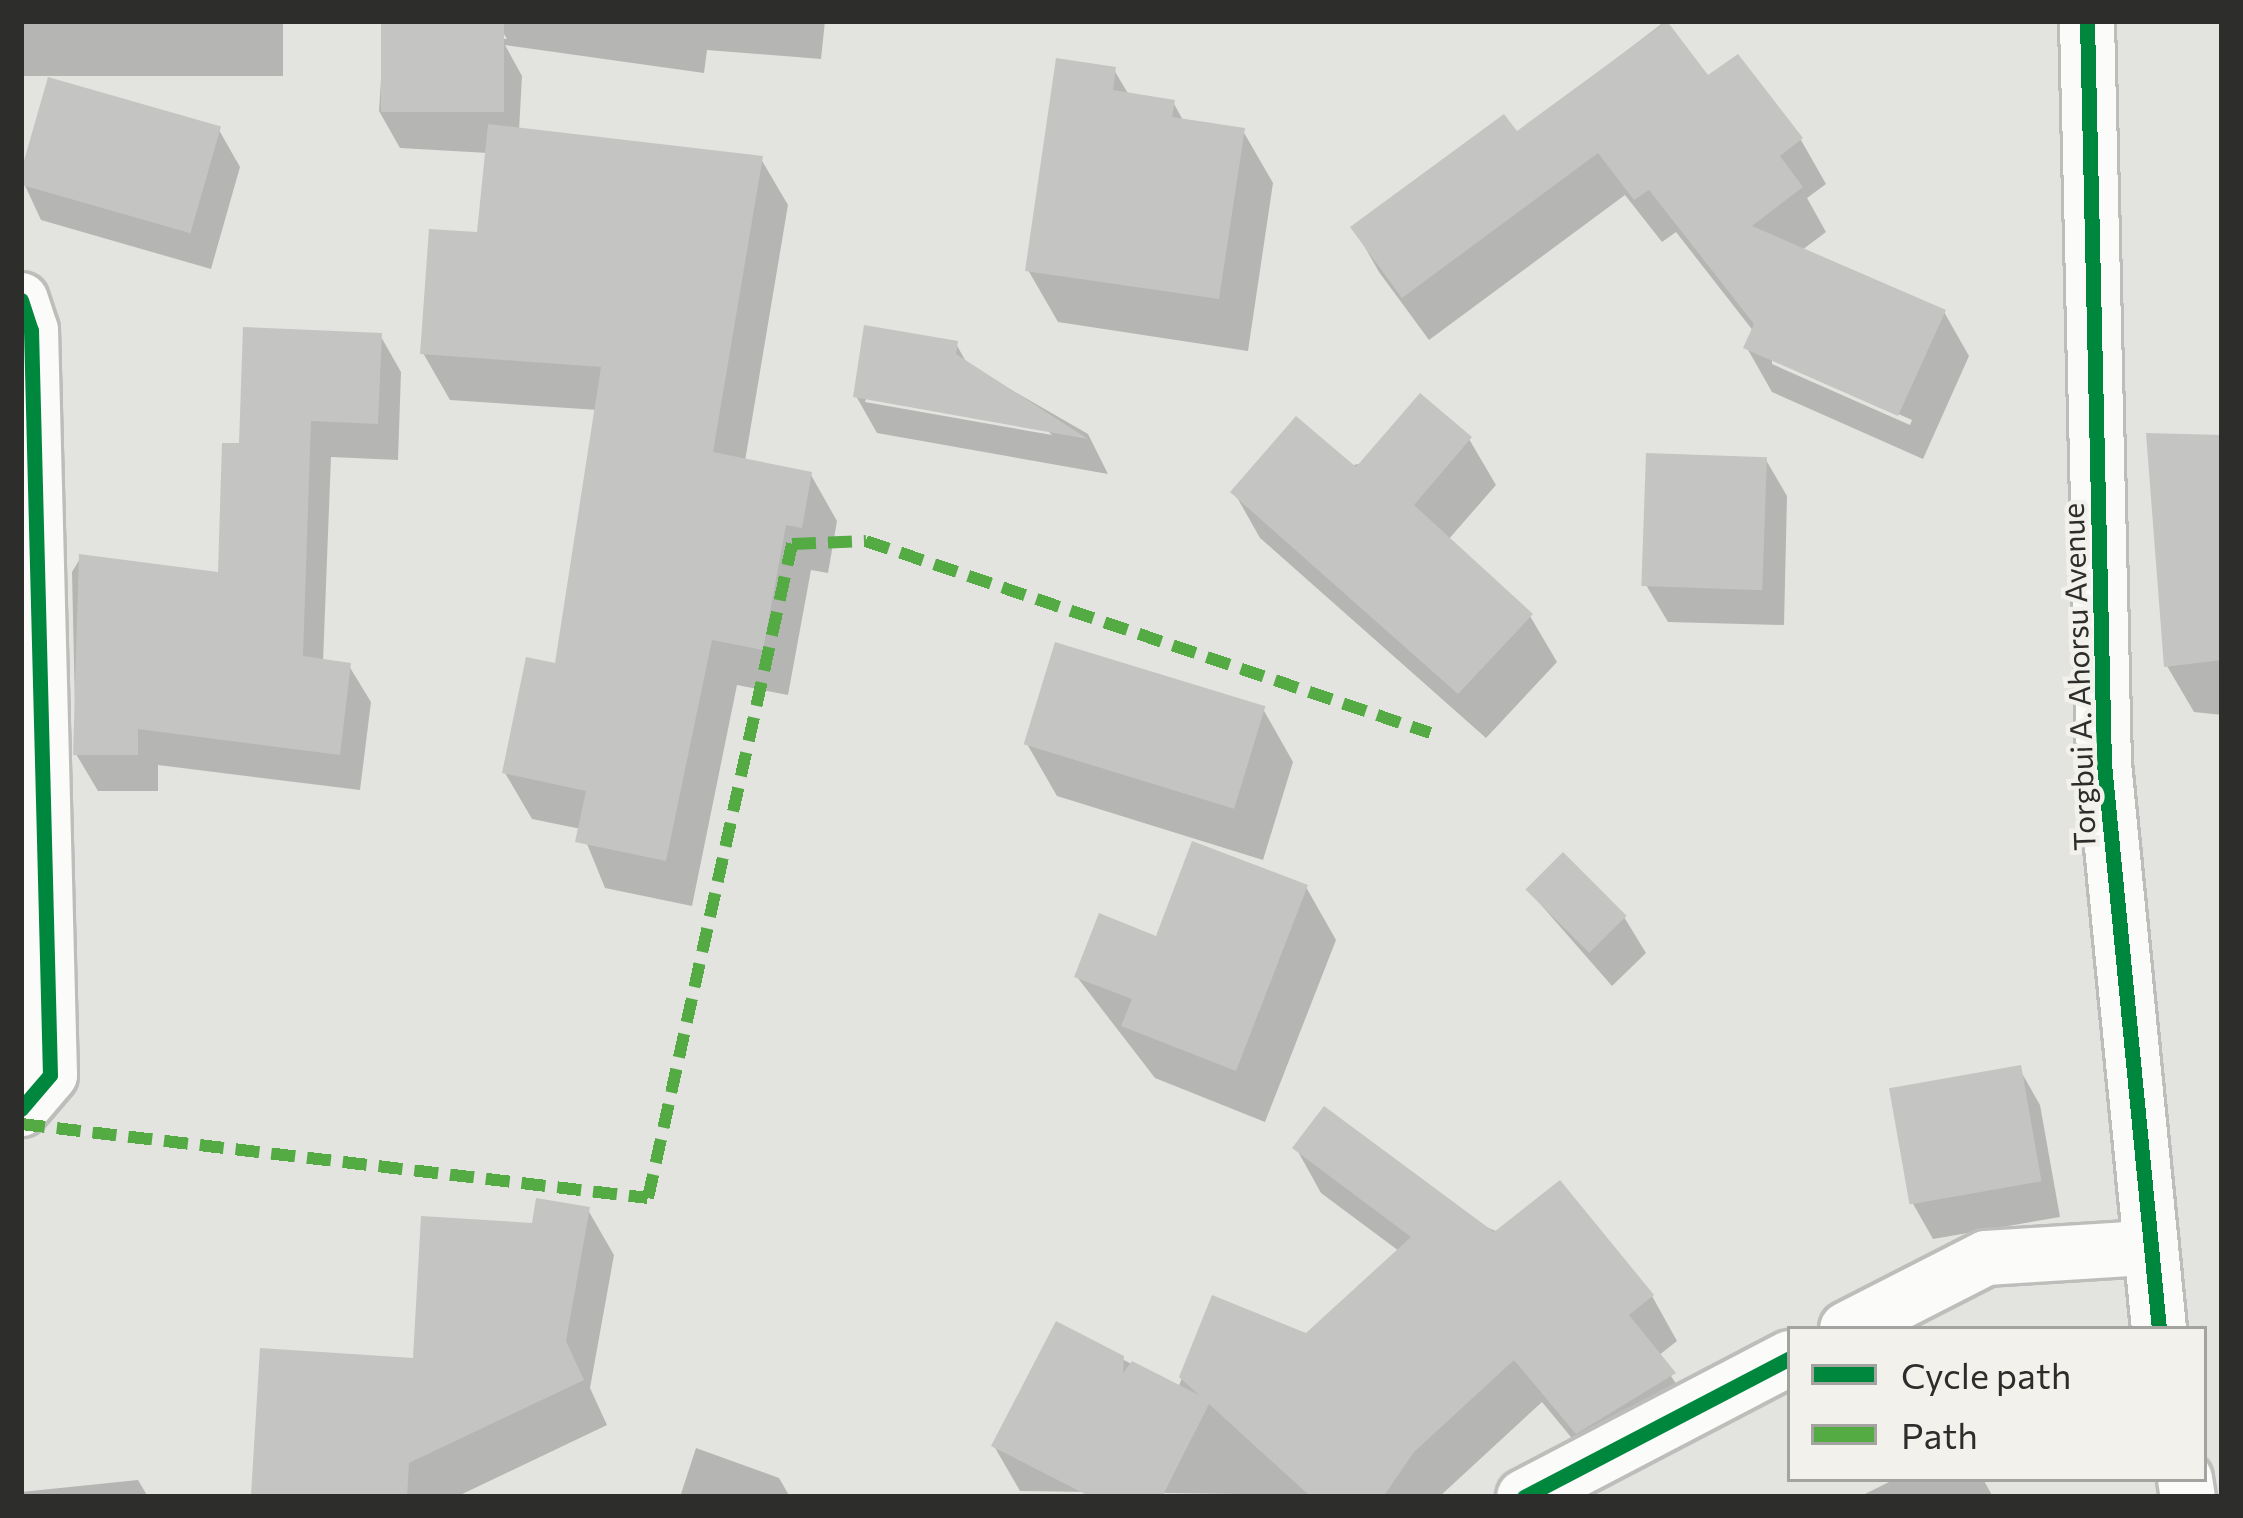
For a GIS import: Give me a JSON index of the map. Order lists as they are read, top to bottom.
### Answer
{
  "streets": {
    "street": ["Torgbui A. Ahorsu Avenue"]
  },
  "legend": ["Cycle path", "Path"]
}
